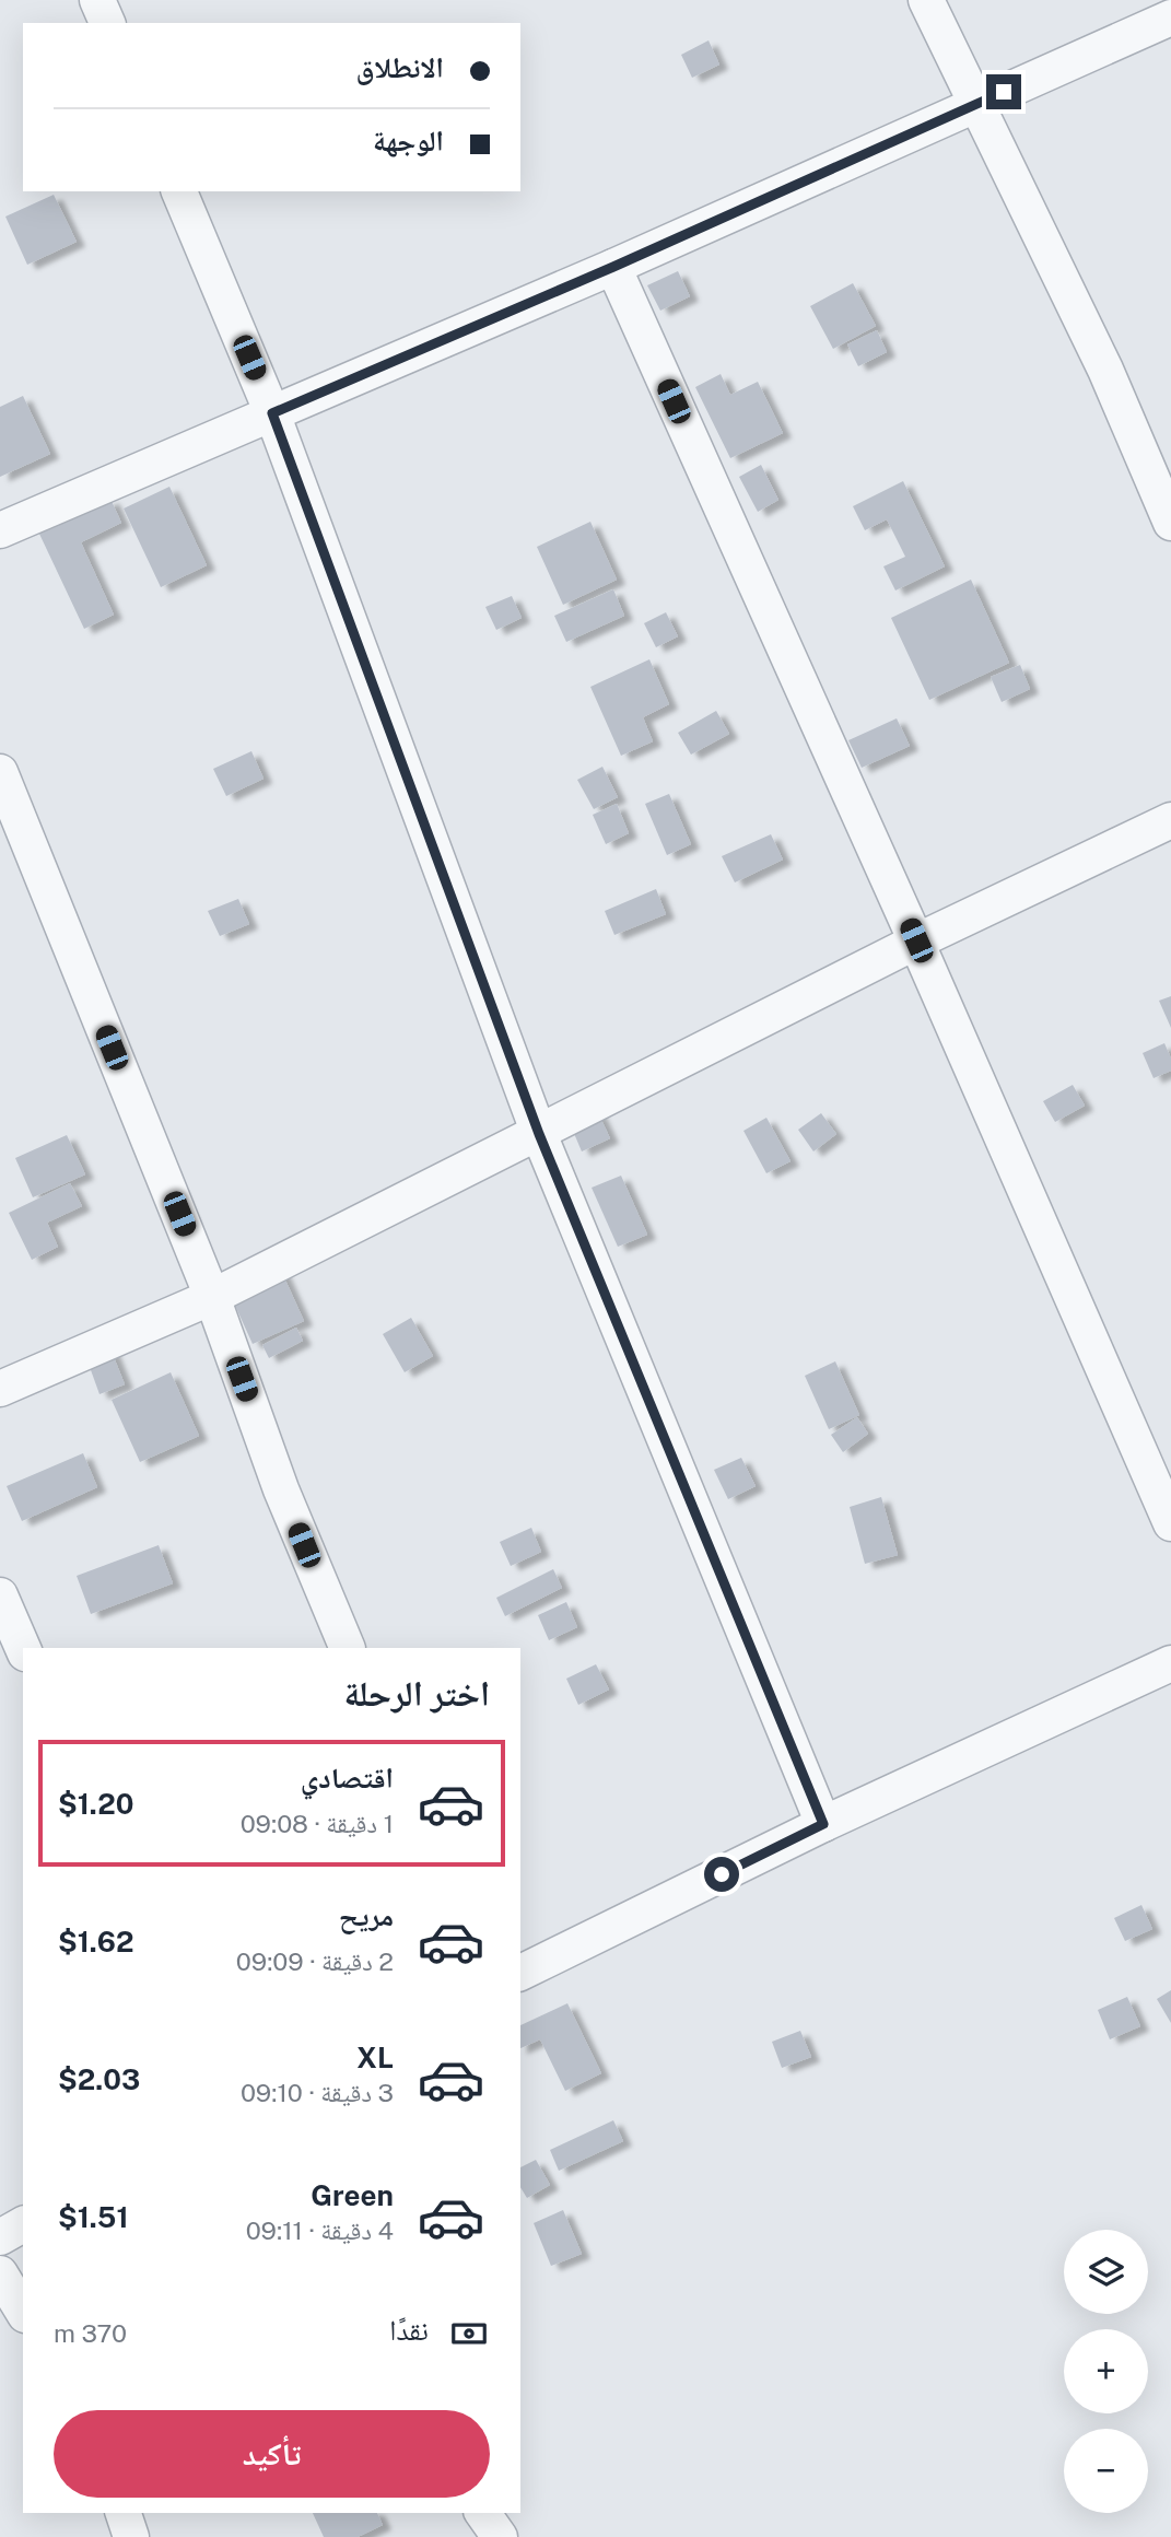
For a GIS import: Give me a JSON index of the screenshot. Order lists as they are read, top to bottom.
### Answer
{
  "page": {
    "banner": ["الانطلاق", "الوجهة"],
    "heading": "اختر الرحلة",
    "list": [
      {
        "name": "اقتصادي",
        "note": "1 دقيقة · 09:08",
        "value": "$1.20"
      },
      {
        "name": "مريح",
        "note": "2 دقيقة · 09:09",
        "value": "$1.62"
      },
      {
        "name": "XL",
        "note": "3 دقيقة · 09:10",
        "value": "$2.03"
      },
      {
        "name": "Green",
        "note": "4 دقيقة · 09:11",
        "value": "$1.51"
      }
    ],
    "map_buttons": ["+", "−"],
    "pay": ["نقدًا", "370 m"],
    "buttons": "تأكيد"
  }
}
